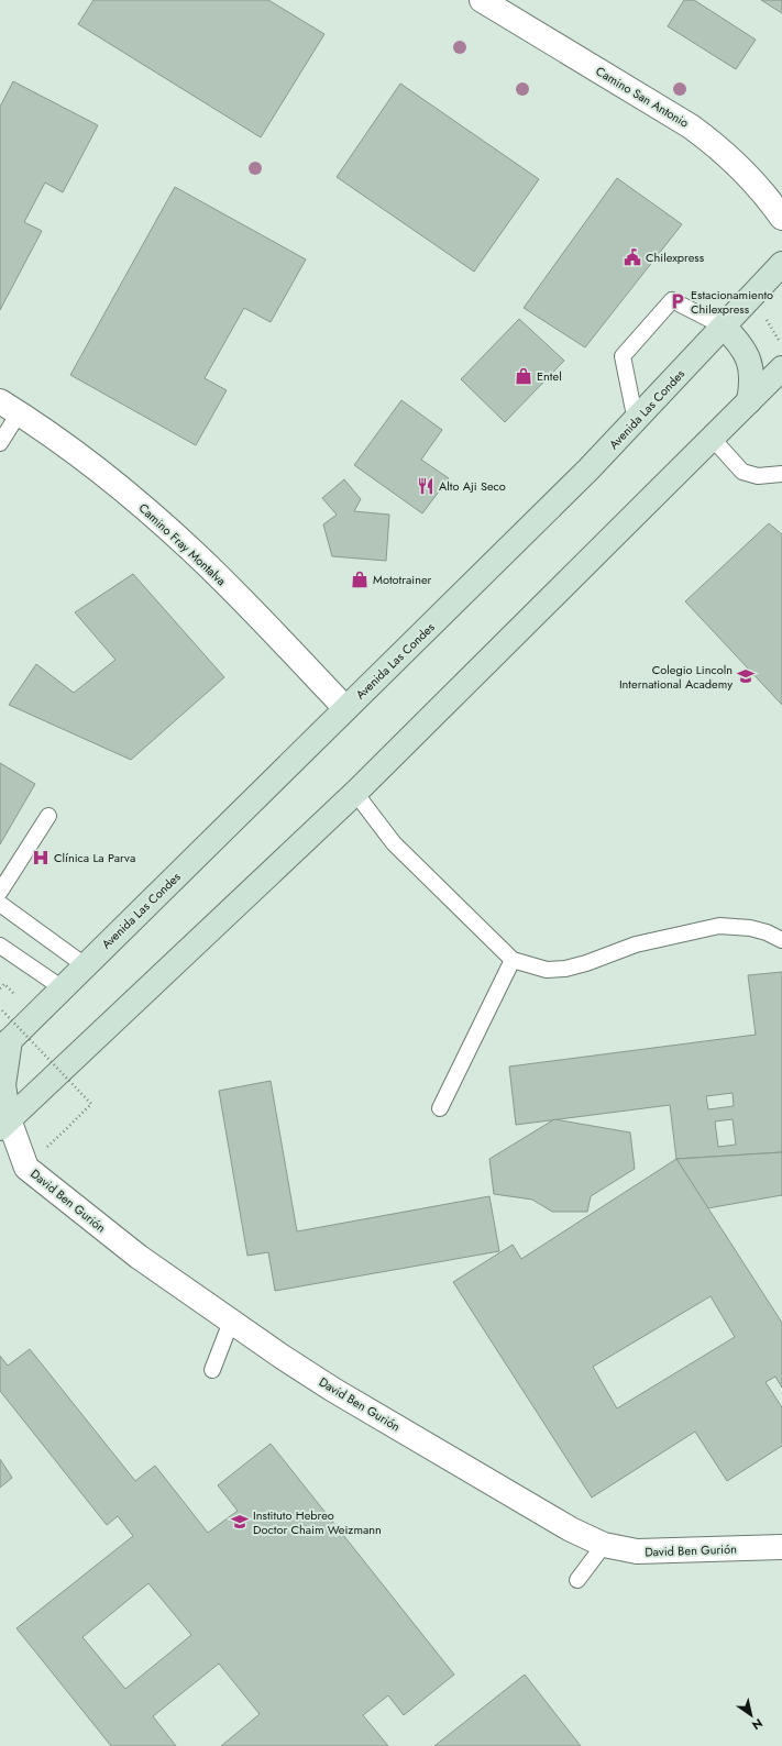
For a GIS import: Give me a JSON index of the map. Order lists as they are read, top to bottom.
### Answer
{
  "streets": {
    "main road": ["Avenida Las Condes"],
    "street": ["Camino San Antonio", "Camino Fray Montalva", "David Ben Gurión"]
  },
  "crossings": [
    ["Avenida Las Condes", "Camino Fray Montalva"]
  ],
  "places": {
    "public building": ["Chilexpress"],
    "parking": ["Estacionamiento Chilexpress"],
    "shop": ["Entel", "Mototrainer"],
    "restaurant": ["Alto Aji Seco"],
    "school or university": ["Colegio Lincoln International Academy", "Instituto Hebreo Doctor Chaim Weizmann"],
    "hospital": ["Clínica La Parva"]
  },
  "north": "bottom right"
}
